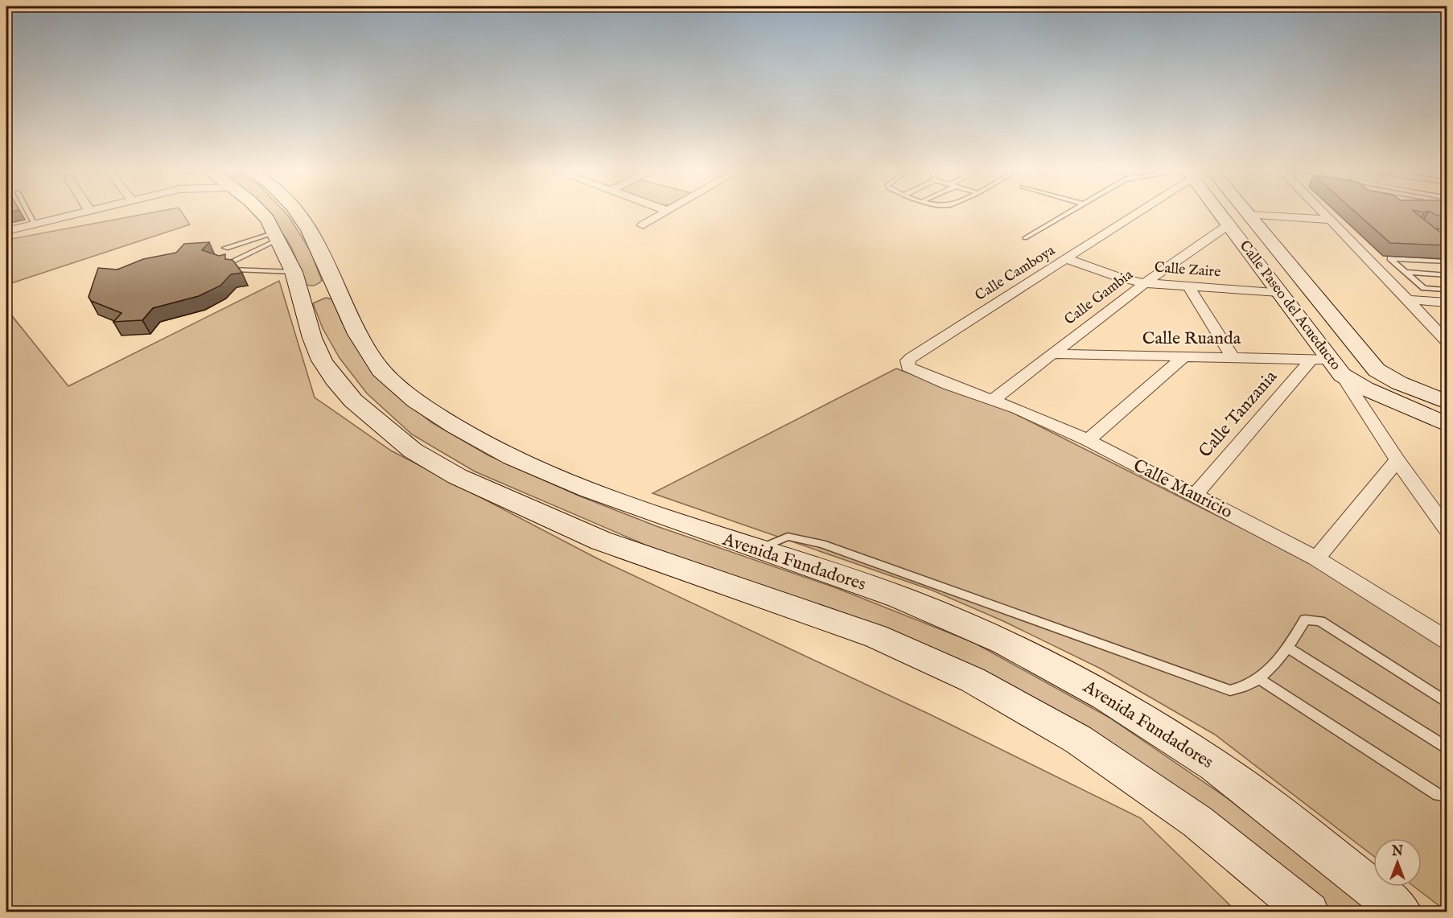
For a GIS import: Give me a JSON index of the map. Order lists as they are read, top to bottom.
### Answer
{
  "streets": {
    "main road": ["Calle Paseo del Acueducto", "Avenida Fundadores"],
    "street": [
      "Calle Zaire",
      "Calle Camboya",
      "Calle Gambia",
      "Calle Ruanda",
      "Calle Tanzania",
      "Calle Mauricio"
    ]
  },
  "crossings": [
    ["Calle Zaire", "Calle Camboya"],
    ["Calle Zaire", "Calle Gambia"],
    ["Calle Zaire", "Calle Paseo del Acueducto"],
    ["Calle Camboya", "Calle Mauricio"],
    ["Calle Gambia", "Calle Paseo del Acueducto"],
    ["Calle Gambia", "Calle Ruanda"],
    ["Calle Gambia", "Calle Mauricio"],
    ["Calle Paseo del Acueducto", "Calle Ruanda"],
    ["Calle Ruanda", "Calle Tanzania"],
    ["Calle Tanzania", "Calle Mauricio"]
  ],
  "north": "top"
}
